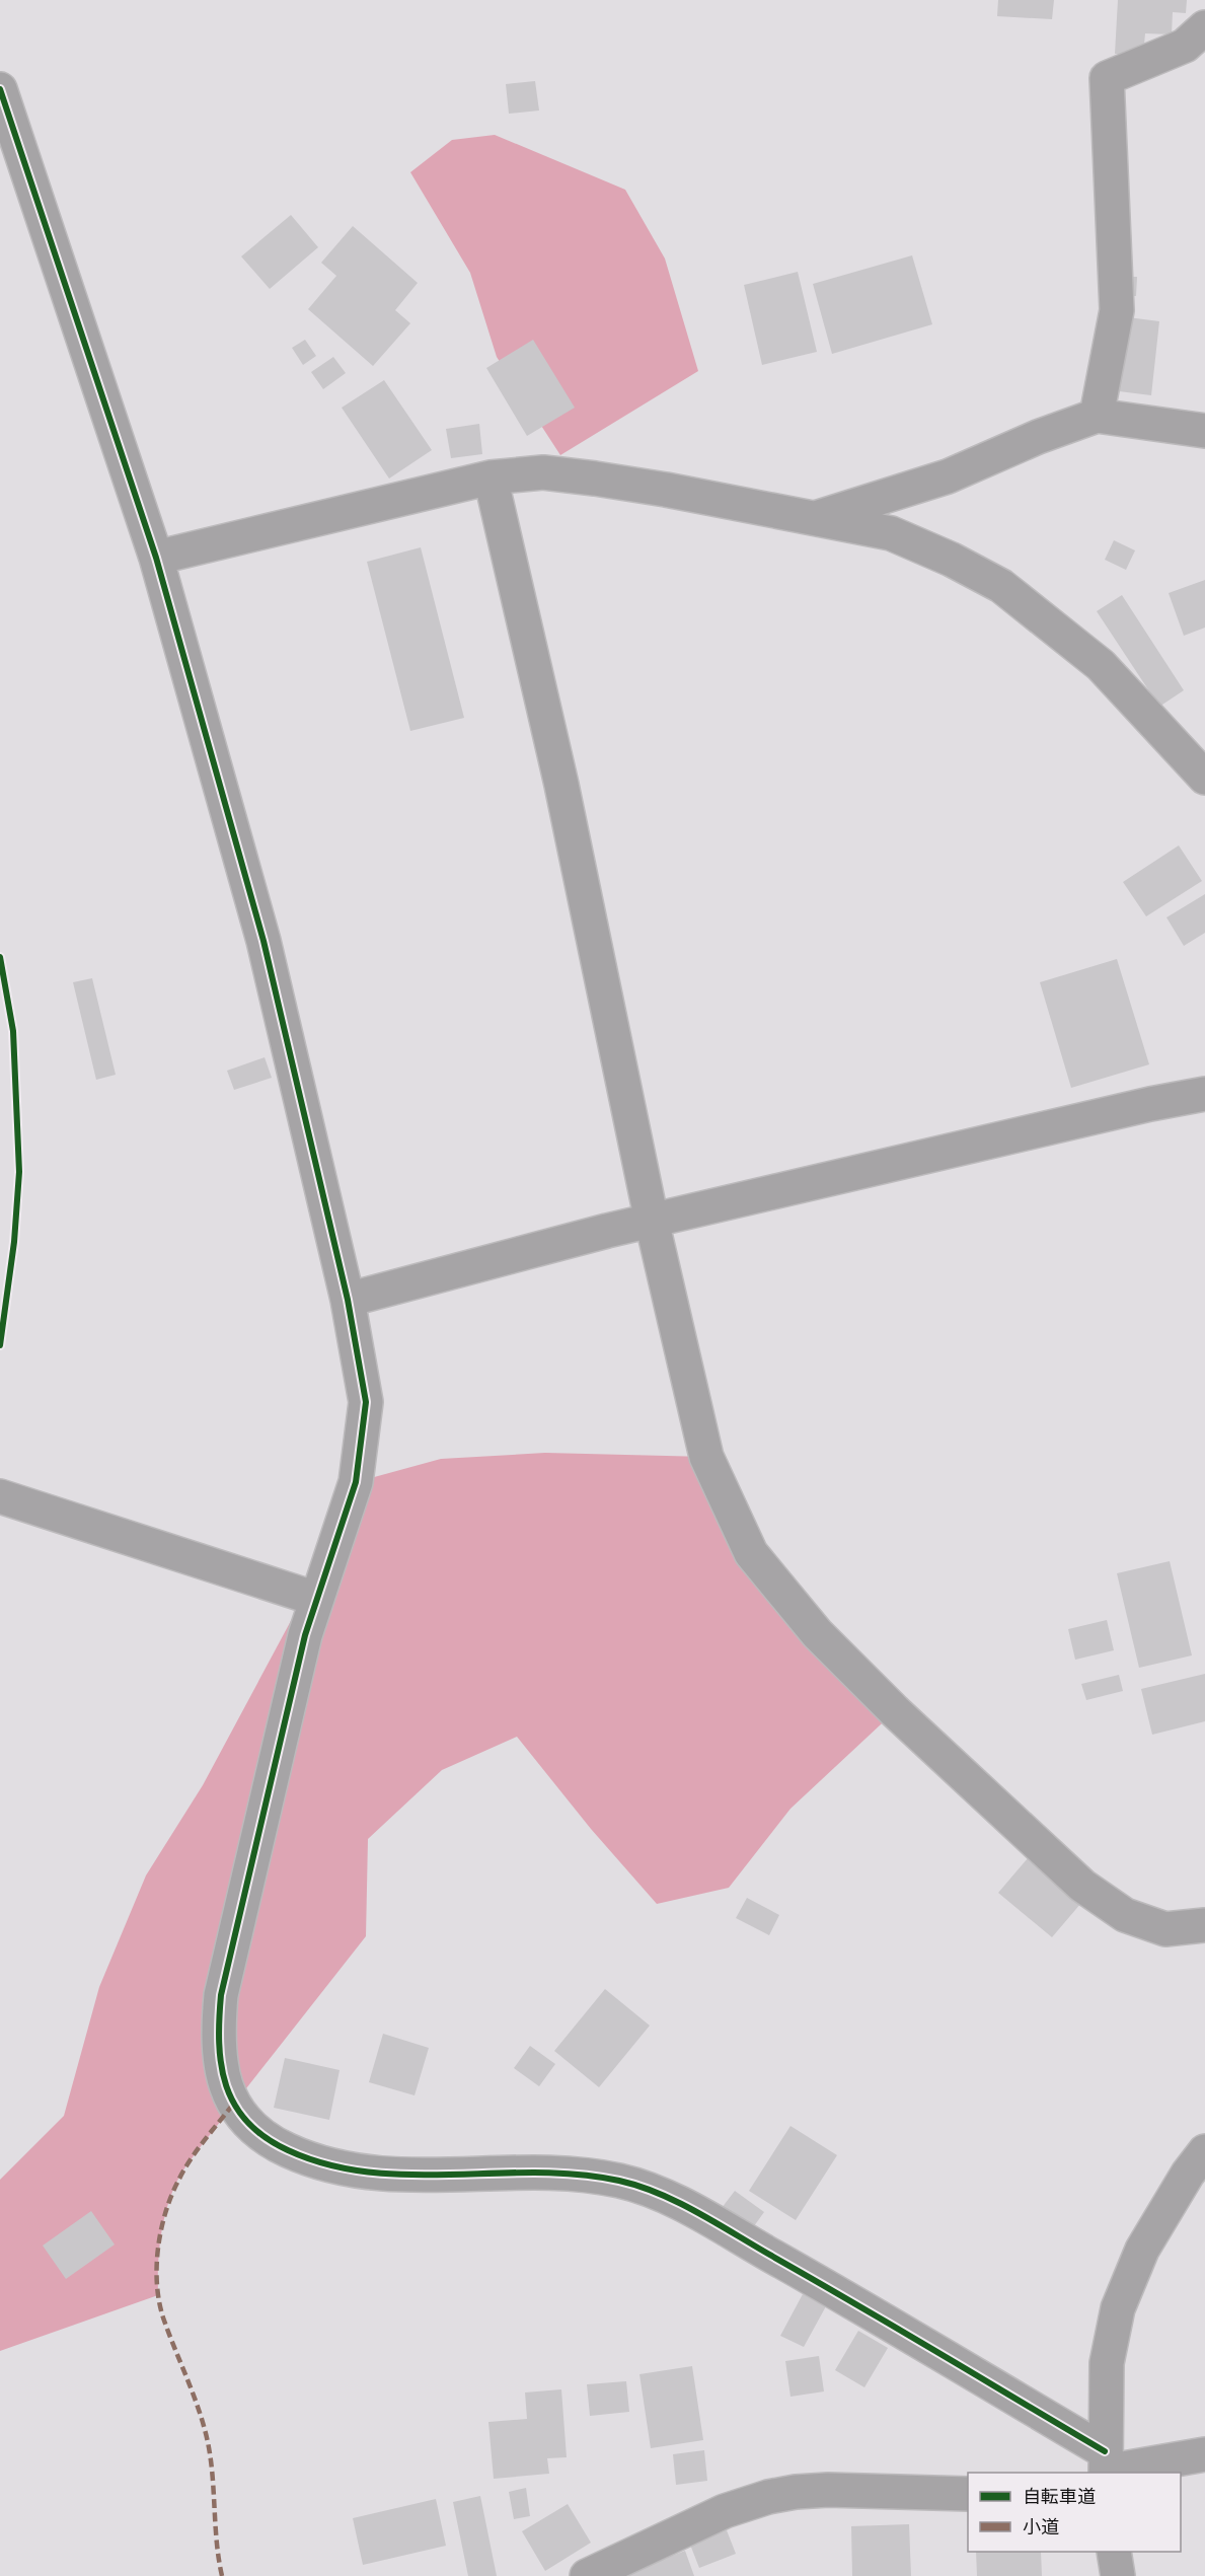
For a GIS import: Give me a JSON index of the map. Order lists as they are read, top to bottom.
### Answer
{
  "legend": ["自転車道", "小道"]
}
